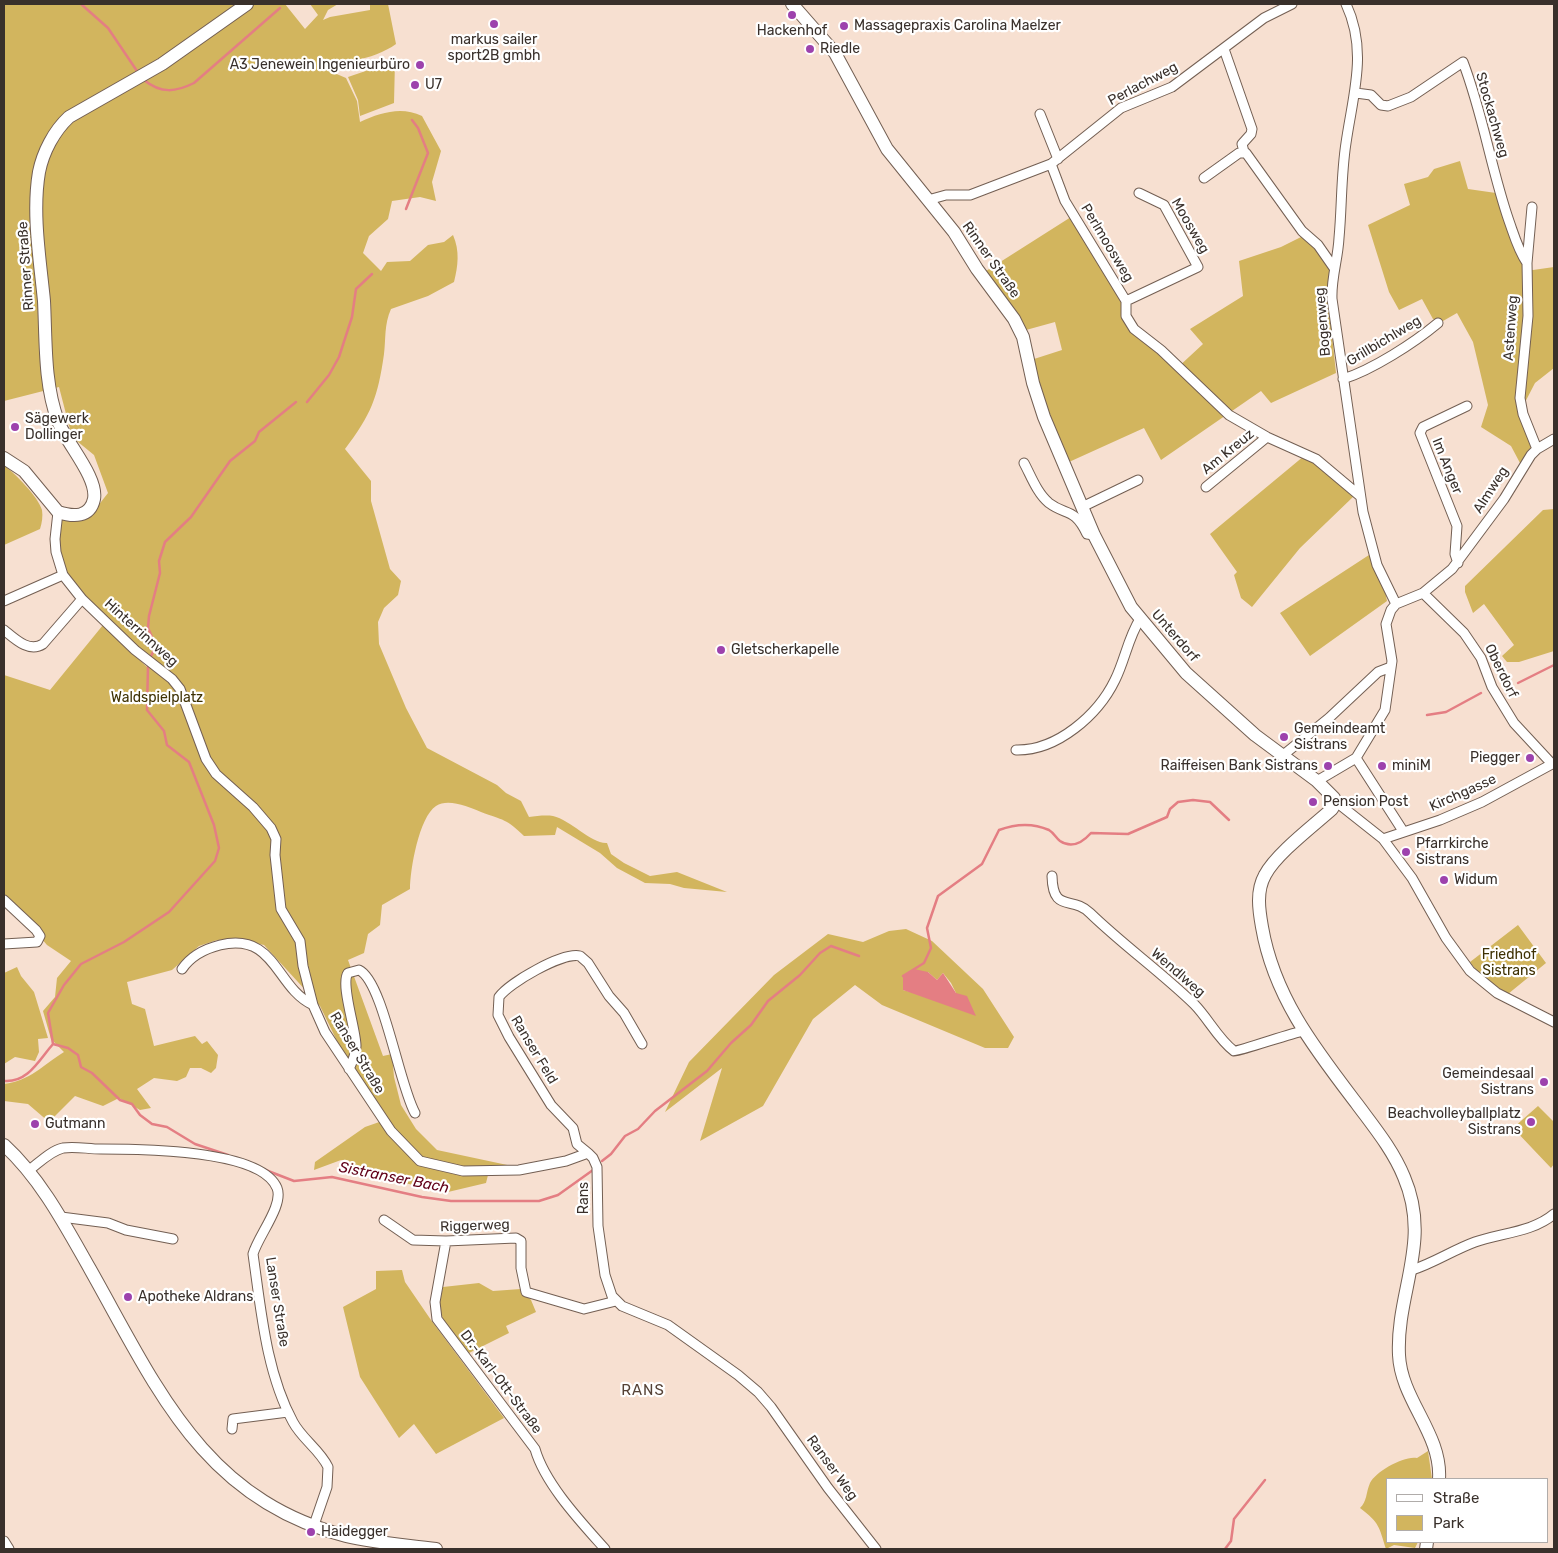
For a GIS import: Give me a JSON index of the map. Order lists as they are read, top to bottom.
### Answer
{
  "streets": {
    "main road": ["Rinner Straße", "Unterdorf"],
    "street": [
      "Perlachweg",
      "Stockachweg",
      "Moosweg",
      "Perlmoosweg",
      "Bogenweg",
      "Astenweg",
      "Grillbichlweg",
      "Am Kreuz",
      "Im Anger",
      "Almweg",
      "Hinterrinnweg",
      "Oberdorf",
      "Kirchgasse",
      "Wendlweg",
      "Ranser Feld",
      "Ranser Straße",
      "Rans",
      "Riggerweg",
      "Lanser Straße",
      "Dr.-Karl-Ott-Straße",
      "Ranser Weg"
    ]
  },
  "crossings": [
    ["Perlachweg", "Perlmoosweg"],
    ["Perlachweg", "Rinner Straße"],
    ["Stockachweg", "Bogenweg"],
    ["Stockachweg", "Astenweg"],
    ["Moosweg", "Perlmoosweg"],
    ["Perlmoosweg", "Am Kreuz"],
    ["Rinner Straße", "Hinterrinnweg"],
    ["Rinner Straße", "Unterdorf"],
    ["Bogenweg", "Grillbichlweg"],
    ["Bogenweg", "Am Kreuz"],
    ["Astenweg", "Almweg"],
    ["Im Anger", "Almweg"],
    ["Hinterrinnweg", "Ranser Straße"],
    ["Oberdorf", "Kirchgasse"],
    ["Ranser Feld", "Ranser Straße"],
    ["Ranser Feld", "Rans"],
    ["Ranser Straße", "Rans"],
    ["Rans", "Riggerweg"],
    ["Rans", "Ranser Weg"],
    ["Riggerweg", "Dr.-Karl-Ott-Straße"],
    ["Riggerweg", "Ranser Weg"]
  ],
  "districts": ["RANS"],
  "water": ["Sistranser Bach"],
  "parks": ["Waldspielplatz", "Friedhof Sistrans"],
  "places": [
    "Hackenhof",
    "markus sailer sport2B gmbh",
    "Massagepraxis Carolina Maelzer",
    "Riedle",
    "A3 Jenewein Ingenieurbüro",
    "U7",
    "Sägewerk Dollinger",
    "Gletscherkapelle",
    "Gemeindeamt Sistrans",
    "Piegger",
    "Raiffeisen Bank Sistrans",
    "miniM",
    "Pension Post",
    "Pfarrkirche Sistrans",
    "Widum",
    "Gemeindesaal Sistrans",
    "Beachvolleyballplatz Sistrans",
    "Gutmann",
    "Apotheke Aldrans",
    "Haidegger"
  ],
  "legend": ["Straße", "Park"]
}
